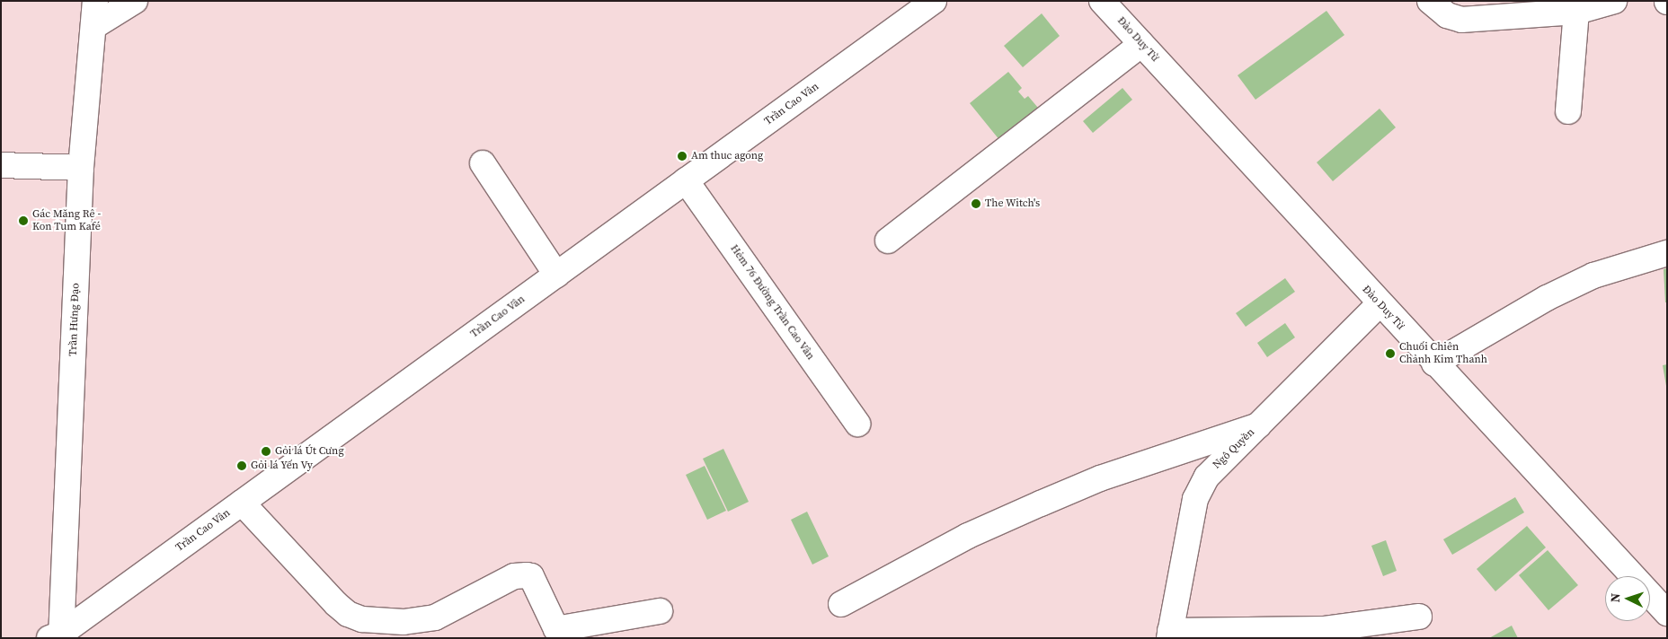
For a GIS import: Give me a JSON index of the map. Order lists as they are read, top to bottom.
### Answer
{
  "streets": {
    "street": [
      "Đào Duy Từ",
      "Trần Cao Vân",
      "Hẻm 76 Đường Trần Cao Vân",
      "Trần Hưng Đạo",
      "Ngô Quyền"
    ]
  },
  "crossings": [
    ["Đào Duy Từ", "Ngô Quyền"],
    ["Trần Cao Vân", "Hẻm 76 Đường Trần Cao Vân"],
    ["Trần Cao Vân", "Trần Hưng Đạo"]
  ],
  "places": [
    "Am thuc agong",
    "The Witch's",
    "Gác Măng Rê - Kon Tum Kafé",
    "Chuối Chiên Chảnh Kim Thanh",
    "Gỏi lá Út Cưng",
    "Gỏi lá Yến Vy"
  ],
  "north": "left"
}
